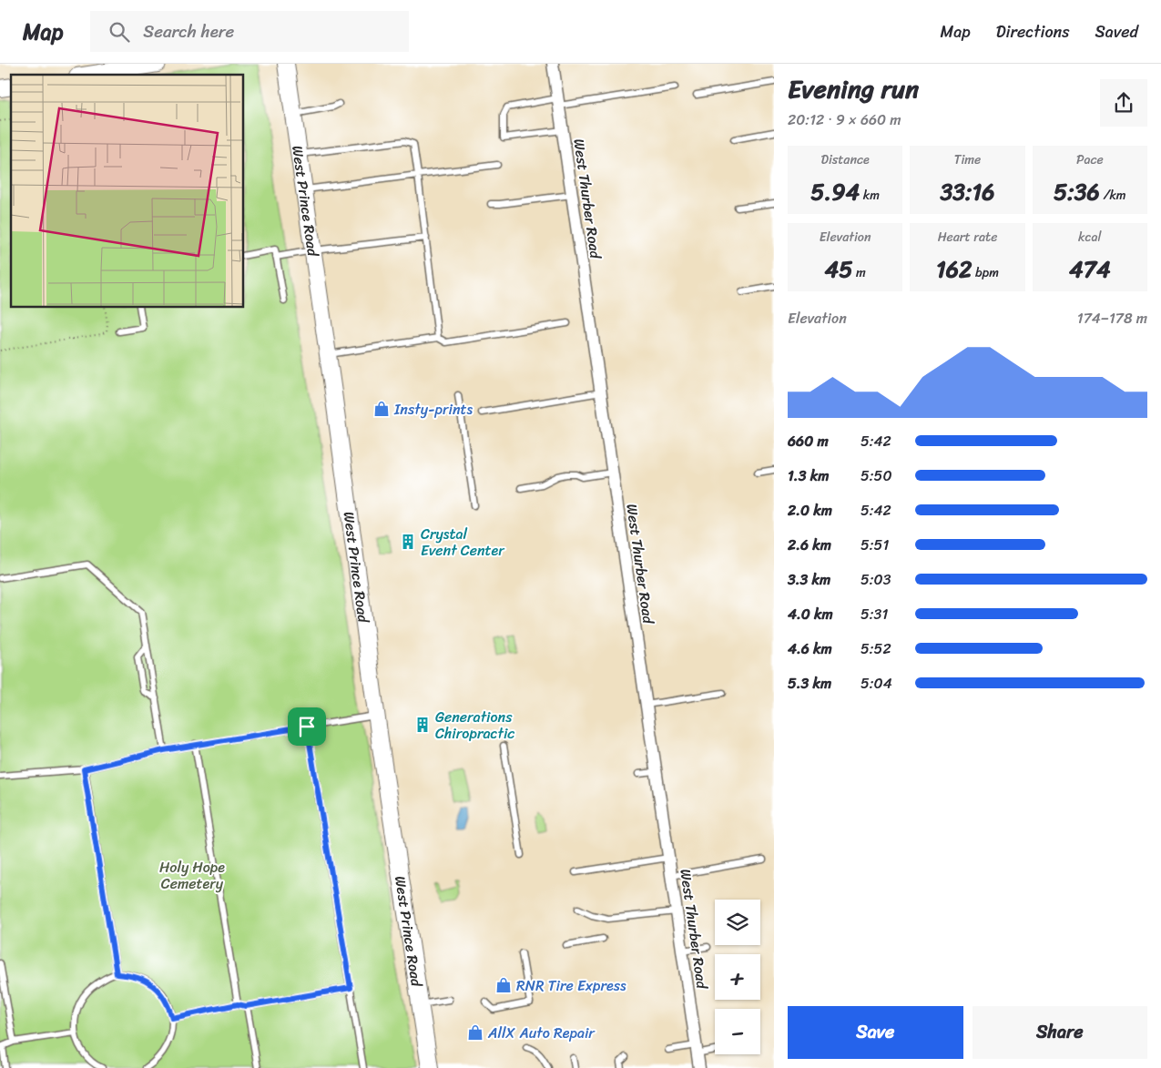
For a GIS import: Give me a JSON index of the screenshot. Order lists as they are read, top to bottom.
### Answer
{
  "streets": {
    "main road": ["West Prince Road"],
    "street": ["West Thurber Road"]
  },
  "parks": ["Holy Hope Cemetery"],
  "places": {
    "shop": ["Insty-prints", "RNR Tire Express", "AllX Auto Repair"],
    "building": ["Crystal Event Center", "Generations Chiropractic"]
  },
  "page": {
    "header": "Map",
    "search": "Search here",
    "nav": ["Map", "Directions", "Saved"],
    "heading": ["Evening run", "20:12 · 9 × 660 m"],
    "stats": [
      ["Distance", "5.94 km"],
      ["Time", "33:16"],
      ["Pace", "5:36 /km"],
      ["Elevation", "45 m"],
      ["Heart rate", "162 bpm"],
      ["kcal", "474"]
    ],
    "chart": ["Elevation", "174–178 m"],
    "list": [
      {
        "name": "660 m",
        "note": "5:42"
      },
      {
        "name": "1.3 km",
        "note": "5:50"
      },
      {
        "name": "2.0 km",
        "note": "5:42"
      },
      {
        "name": "2.6 km",
        "note": "5:51"
      },
      {
        "name": "3.3 km",
        "note": "5:03"
      },
      {
        "name": "4.0 km",
        "note": "5:31"
      },
      {
        "name": "4.6 km",
        "note": "5:52"
      },
      {
        "name": "5.3 km",
        "note": "5:04"
      }
    ],
    "map_buttons": ["+", "−"],
    "buttons": ["Save", "Share"]
  }
}
